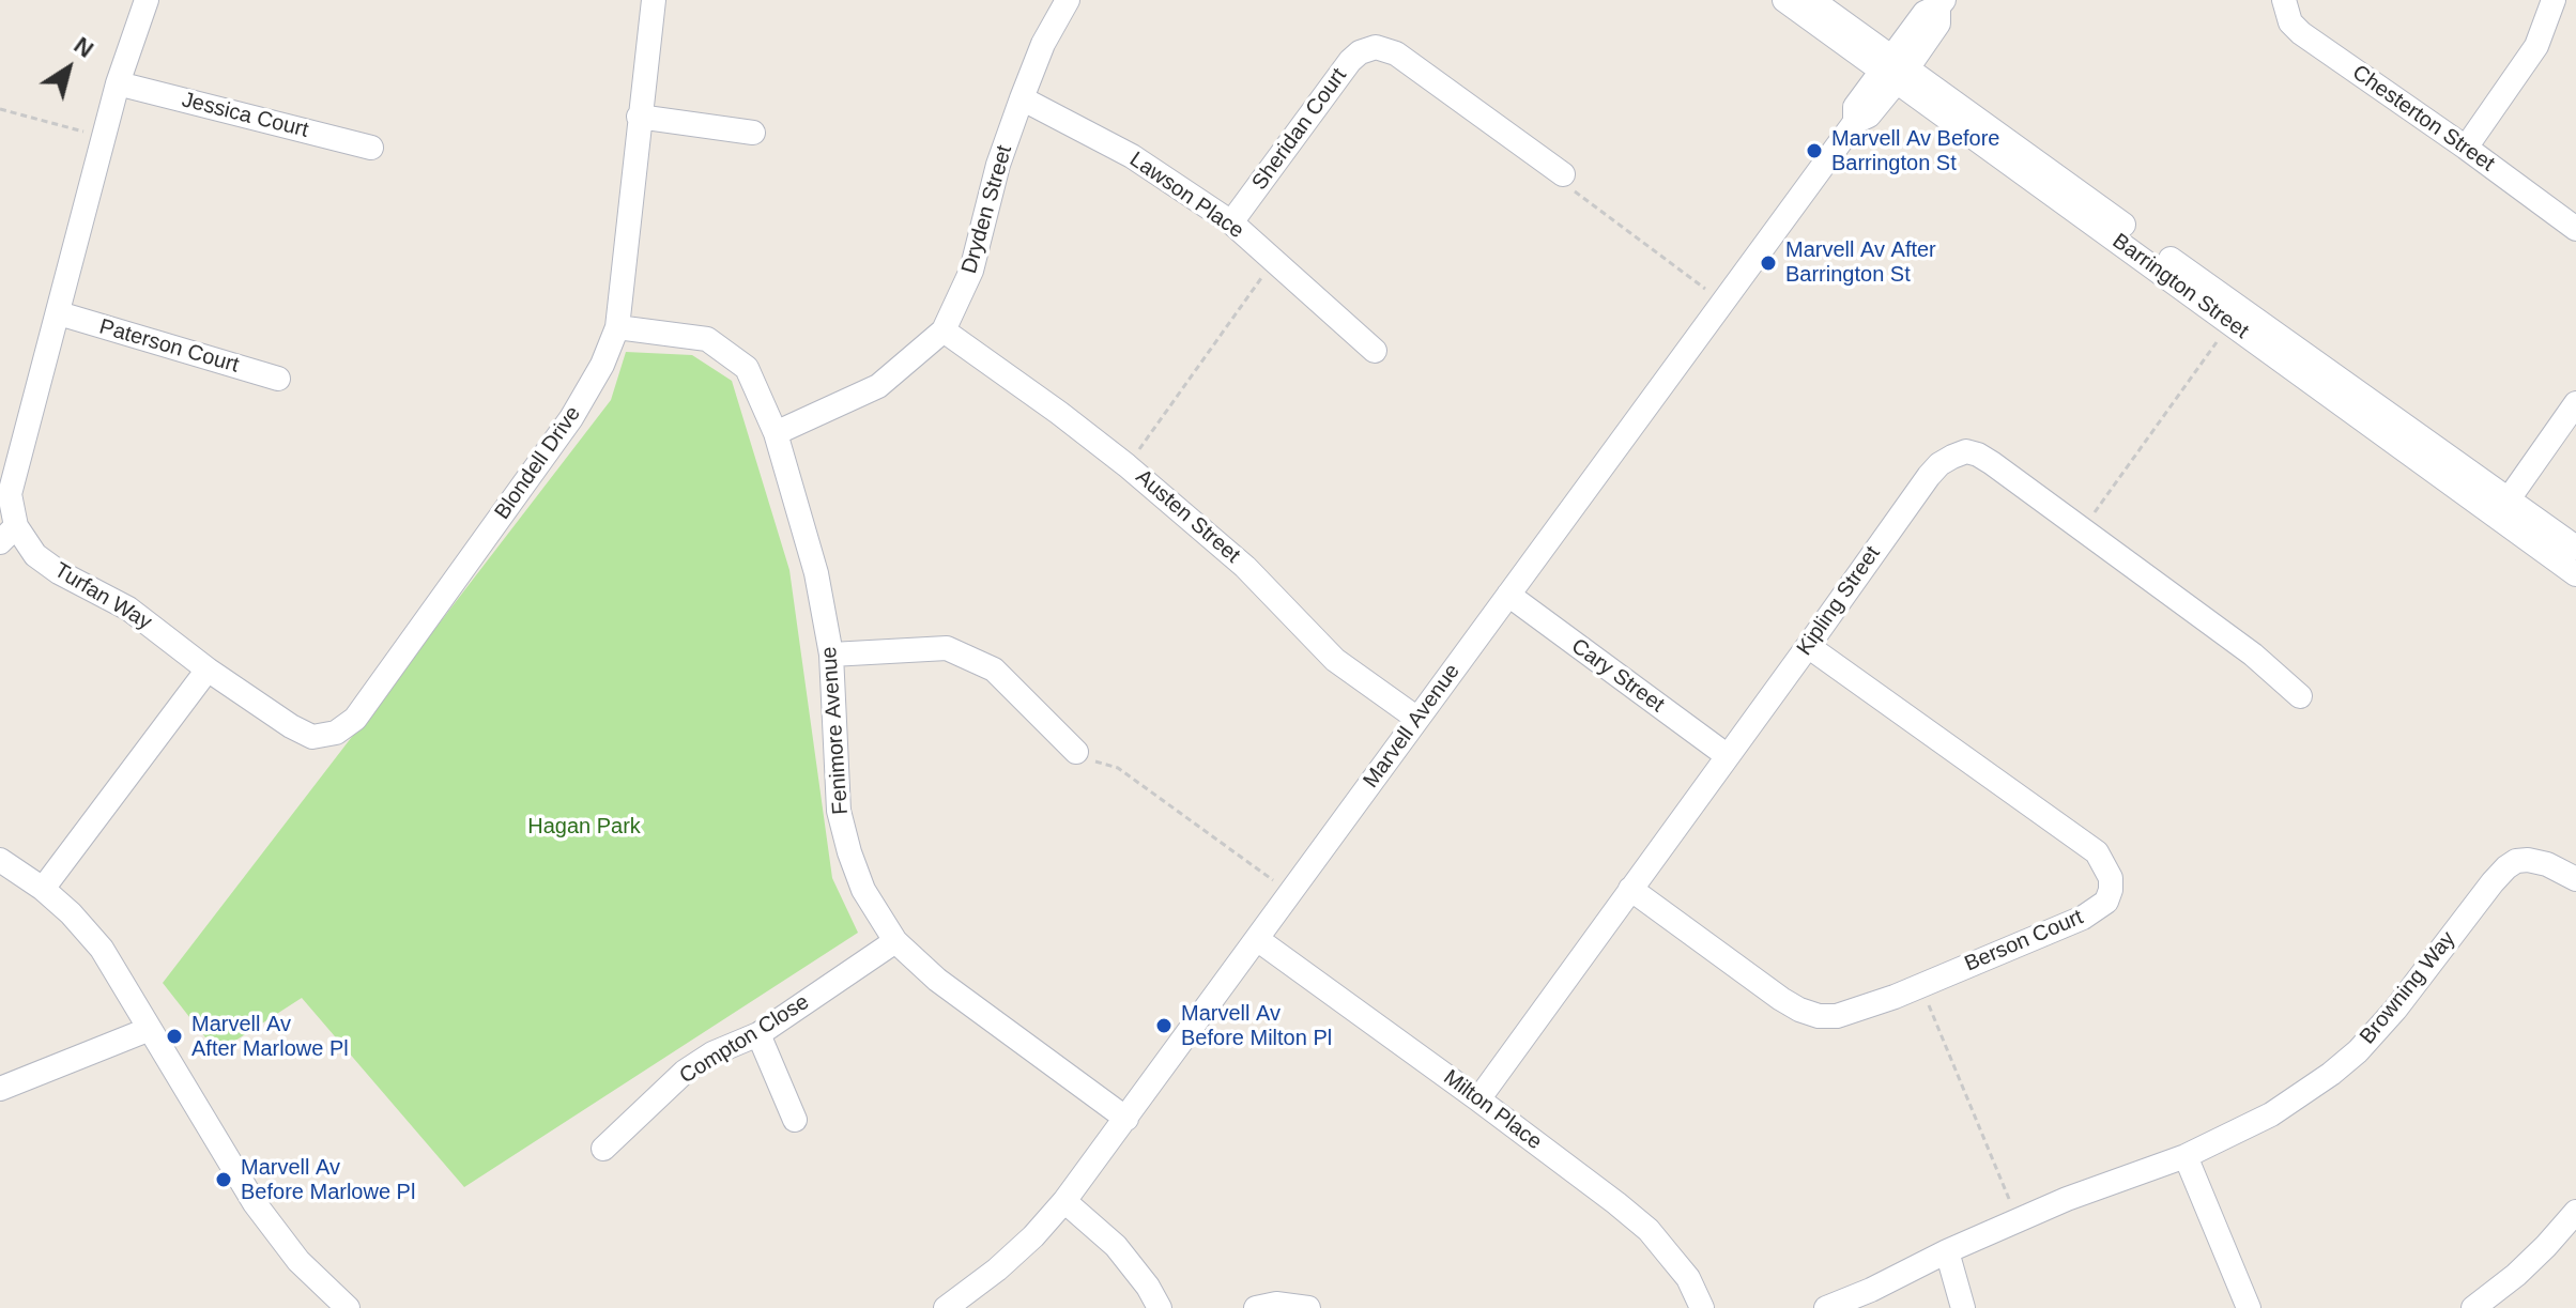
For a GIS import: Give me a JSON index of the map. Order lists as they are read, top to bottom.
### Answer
{
  "streets": {
    "street": [
      "Jessica Court",
      "Chesterton Street",
      "Sheridan Court",
      "Lawson Place",
      "Dryden Street",
      "Barrington Street",
      "Paterson Court",
      "Blondell Drive",
      "Austen Street",
      "Turfan Way",
      "Kipling Street",
      "Cary Street",
      "Marvell Avenue",
      "Fenimore Avenue",
      "Berson Court",
      "Browning Way",
      "Compton Close",
      "Milton Place"
    ]
  },
  "crossings": [
    ["Jessica Court", "Turfan Way"],
    ["Sheridan Court", "Lawson Place"],
    ["Lawson Place", "Dryden Street"],
    ["Dryden Street", "Austen Street"],
    ["Dryden Street", "Fenimore Avenue"],
    ["Barrington Street", "Marvell Avenue"],
    ["Paterson Court", "Turfan Way"],
    ["Blondell Drive", "Turfan Way"],
    ["Blondell Drive", "Fenimore Avenue"],
    ["Austen Street", "Marvell Avenue"],
    ["Kipling Street", "Cary Street"],
    ["Kipling Street", "Berson Court"],
    ["Kipling Street", "Milton Place"],
    ["Cary Street", "Marvell Avenue"],
    ["Marvell Avenue", "Fenimore Avenue"],
    ["Marvell Avenue", "Milton Place"],
    ["Fenimore Avenue", "Compton Close"]
  ],
  "parks": ["Hagan Park"],
  "places": [
    "Marvell Av Before Barrington St",
    "Marvell Av After Barrington St",
    "Marvell Av Before Milton Pl",
    "Marvell Av After Marlowe Pl",
    "Marvell Av Before Marlowe Pl"
  ],
  "north": "top right"
}
